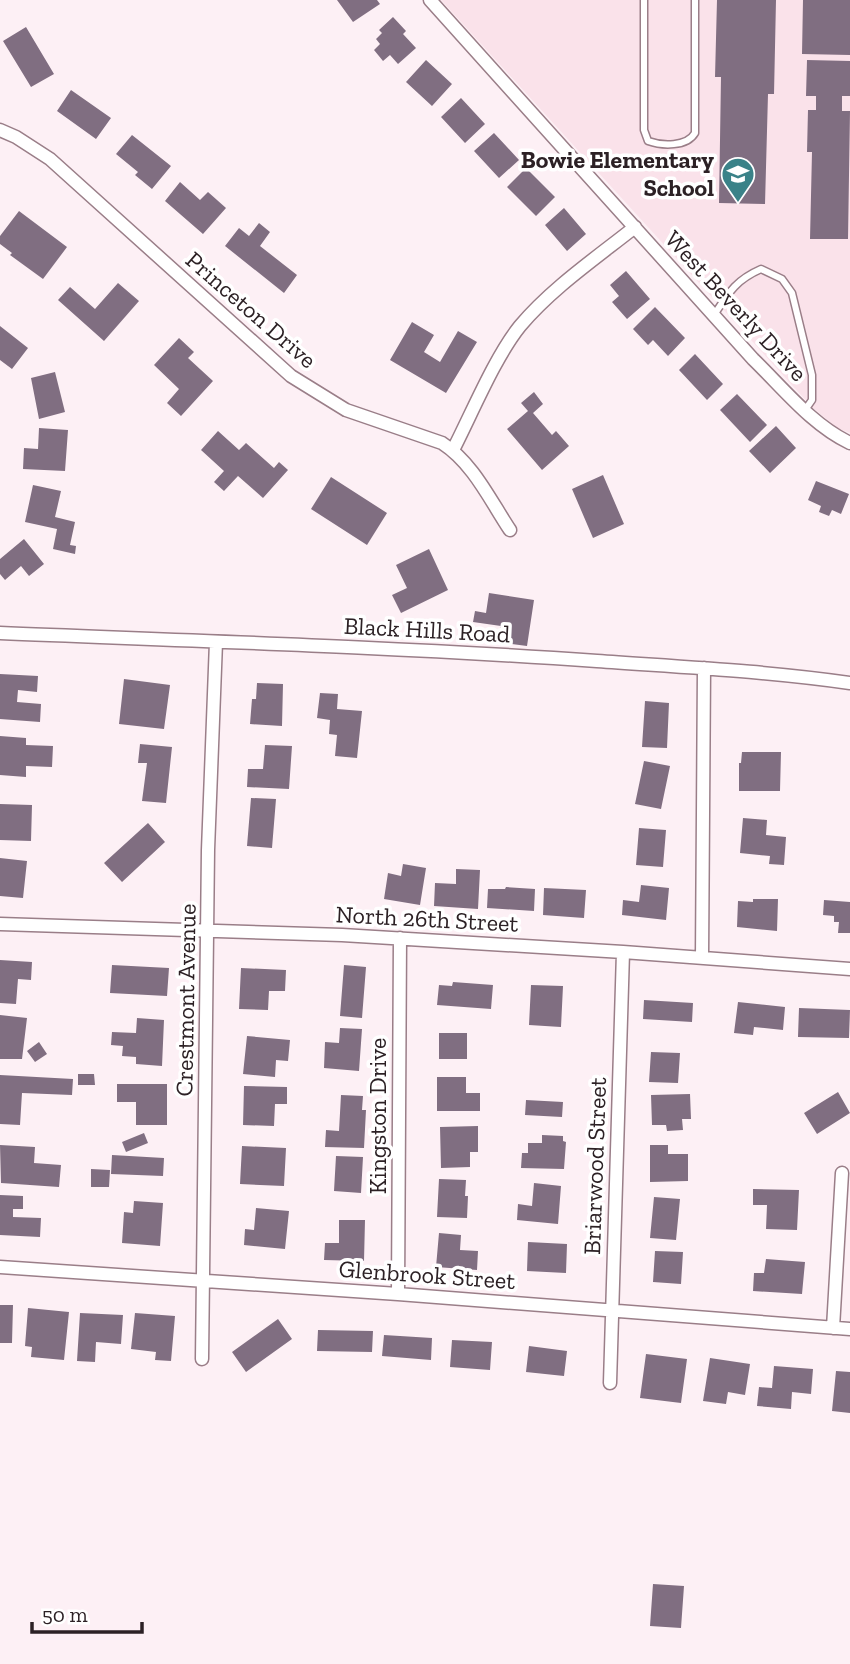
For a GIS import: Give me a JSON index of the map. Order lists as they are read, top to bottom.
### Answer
{
  "streets": {
    "street": [
      "West Beverly Drive",
      "Princeton Drive",
      "Black Hills Road",
      "North 26th Street",
      "Crestmont Avenue",
      "Kingston Drive",
      "Briarwood Street",
      "Glenbrook Street"
    ]
  },
  "crossings": [
    ["Black Hills Road", "Crestmont Avenue"],
    ["North 26th Street", "Crestmont Avenue"],
    ["North 26th Street", "Kingston Drive"],
    ["North 26th Street", "Briarwood Street"],
    ["Crestmont Avenue", "Glenbrook Street"],
    ["Kingston Drive", "Glenbrook Street"],
    ["Briarwood Street", "Glenbrook Street"]
  ],
  "places": {
    "school or university": ["Bowie Elementary School"]
  },
  "scale_bar": "50 m"
}
